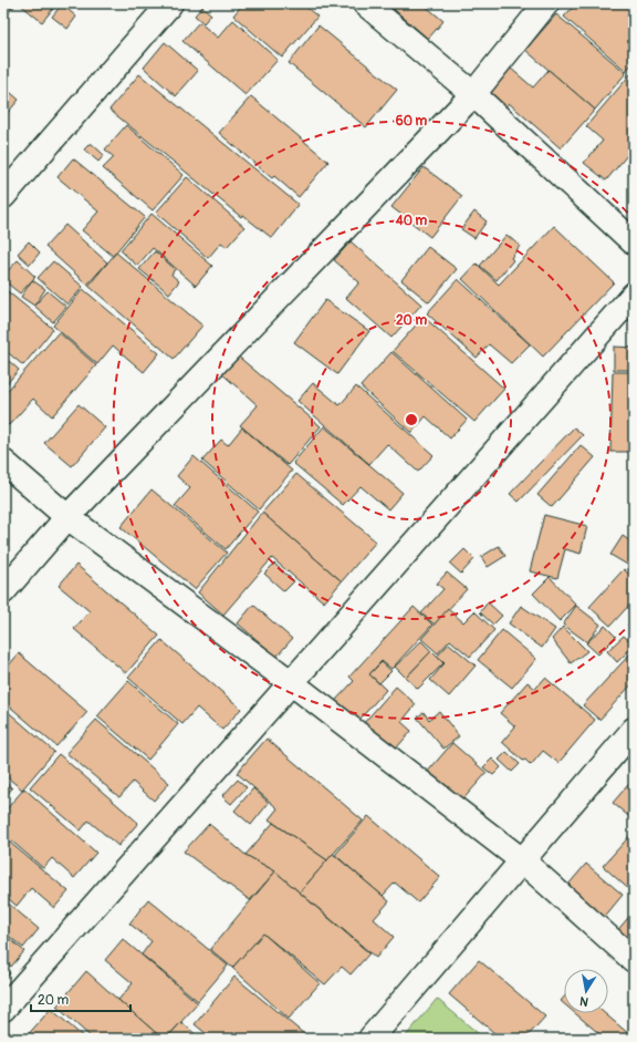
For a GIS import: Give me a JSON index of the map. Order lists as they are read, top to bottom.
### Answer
{
  "scale_bar": "20 m",
  "north": "bottom",
  "rings": ["60 m", "40 m", "20 m"]
}
